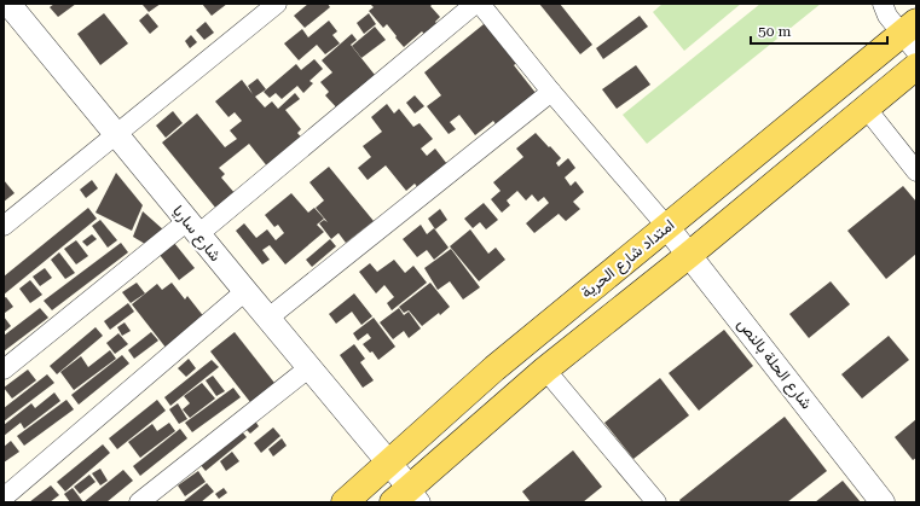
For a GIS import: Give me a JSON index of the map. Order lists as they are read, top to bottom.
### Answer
{
  "streets": {
    "main road": ["امتداد شارع الحرية"],
    "street": ["شارع ساريا", "شارع الحلة بالنص"]
  },
  "crossings": [
    ["شارع ساريا", "امتداد شارع الحرية"],
    ["امتداد شارع الحرية", "شارع الحلة بالنص"]
  ],
  "scale_bar": "50 m"
}
